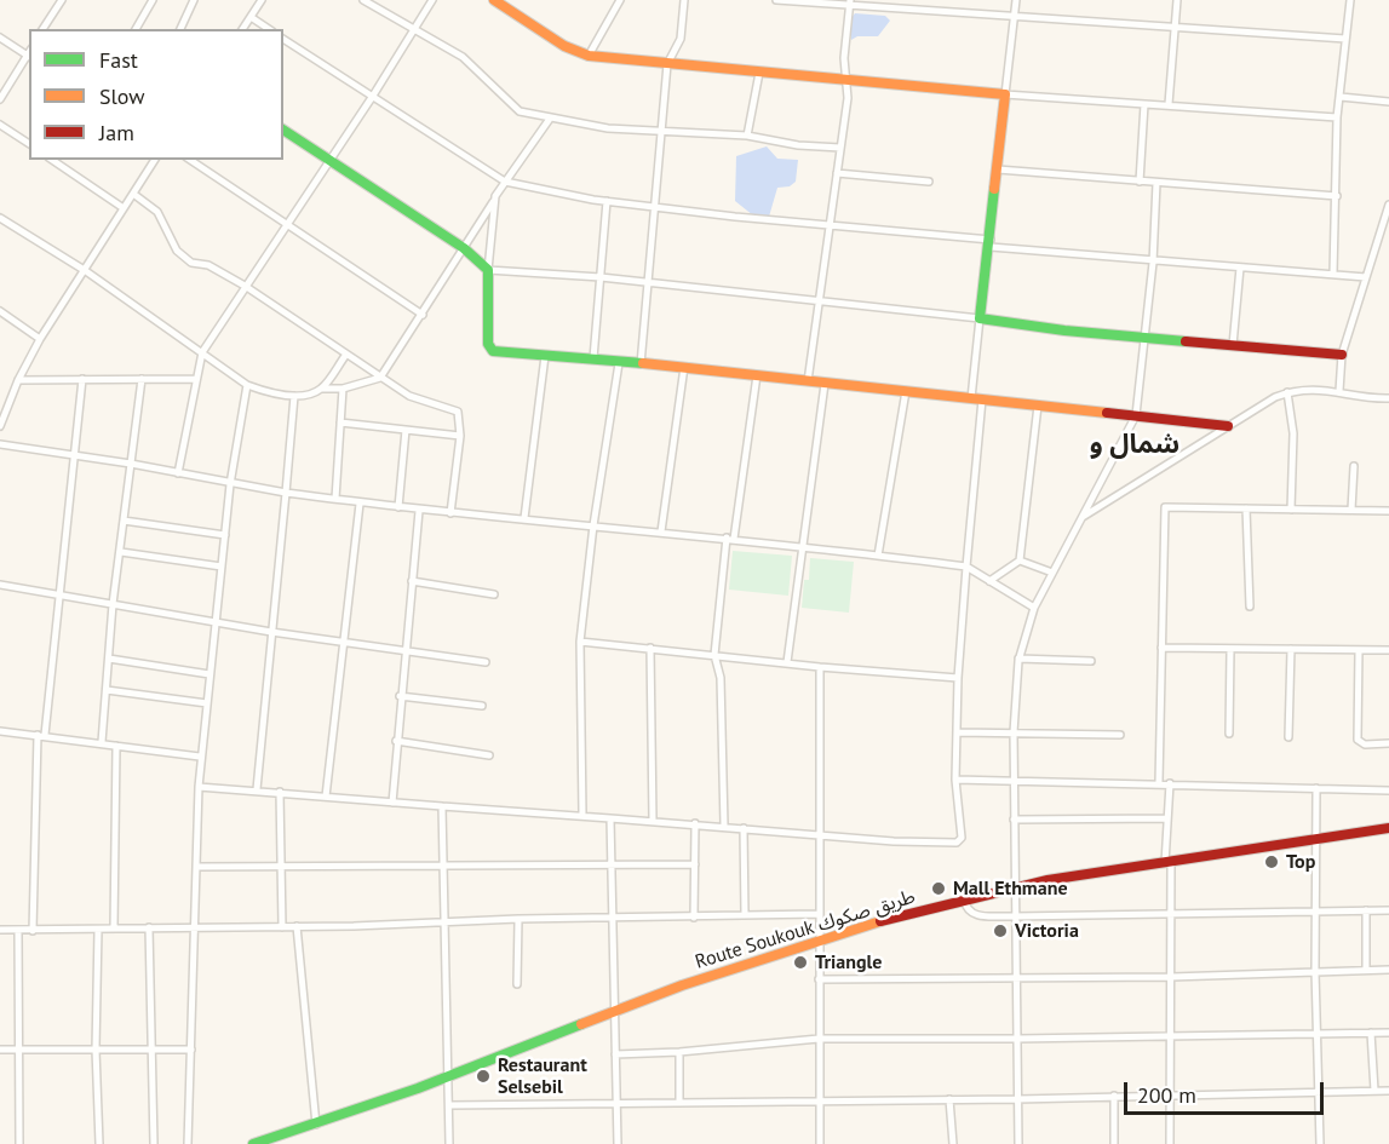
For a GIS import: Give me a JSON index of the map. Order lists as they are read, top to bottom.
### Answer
{
  "streets": {
    "street": ["Route Soukouk طريق صكوك"]
  },
  "districts": ["شمال و"],
  "places": [
    "Top",
    "Mall Ethmane",
    "Victoria",
    "Triangle",
    "Restaurant Selsebil"
  ],
  "legend": ["Fast", "Slow", "Jam"],
  "scale_bar": "200 m"
}
